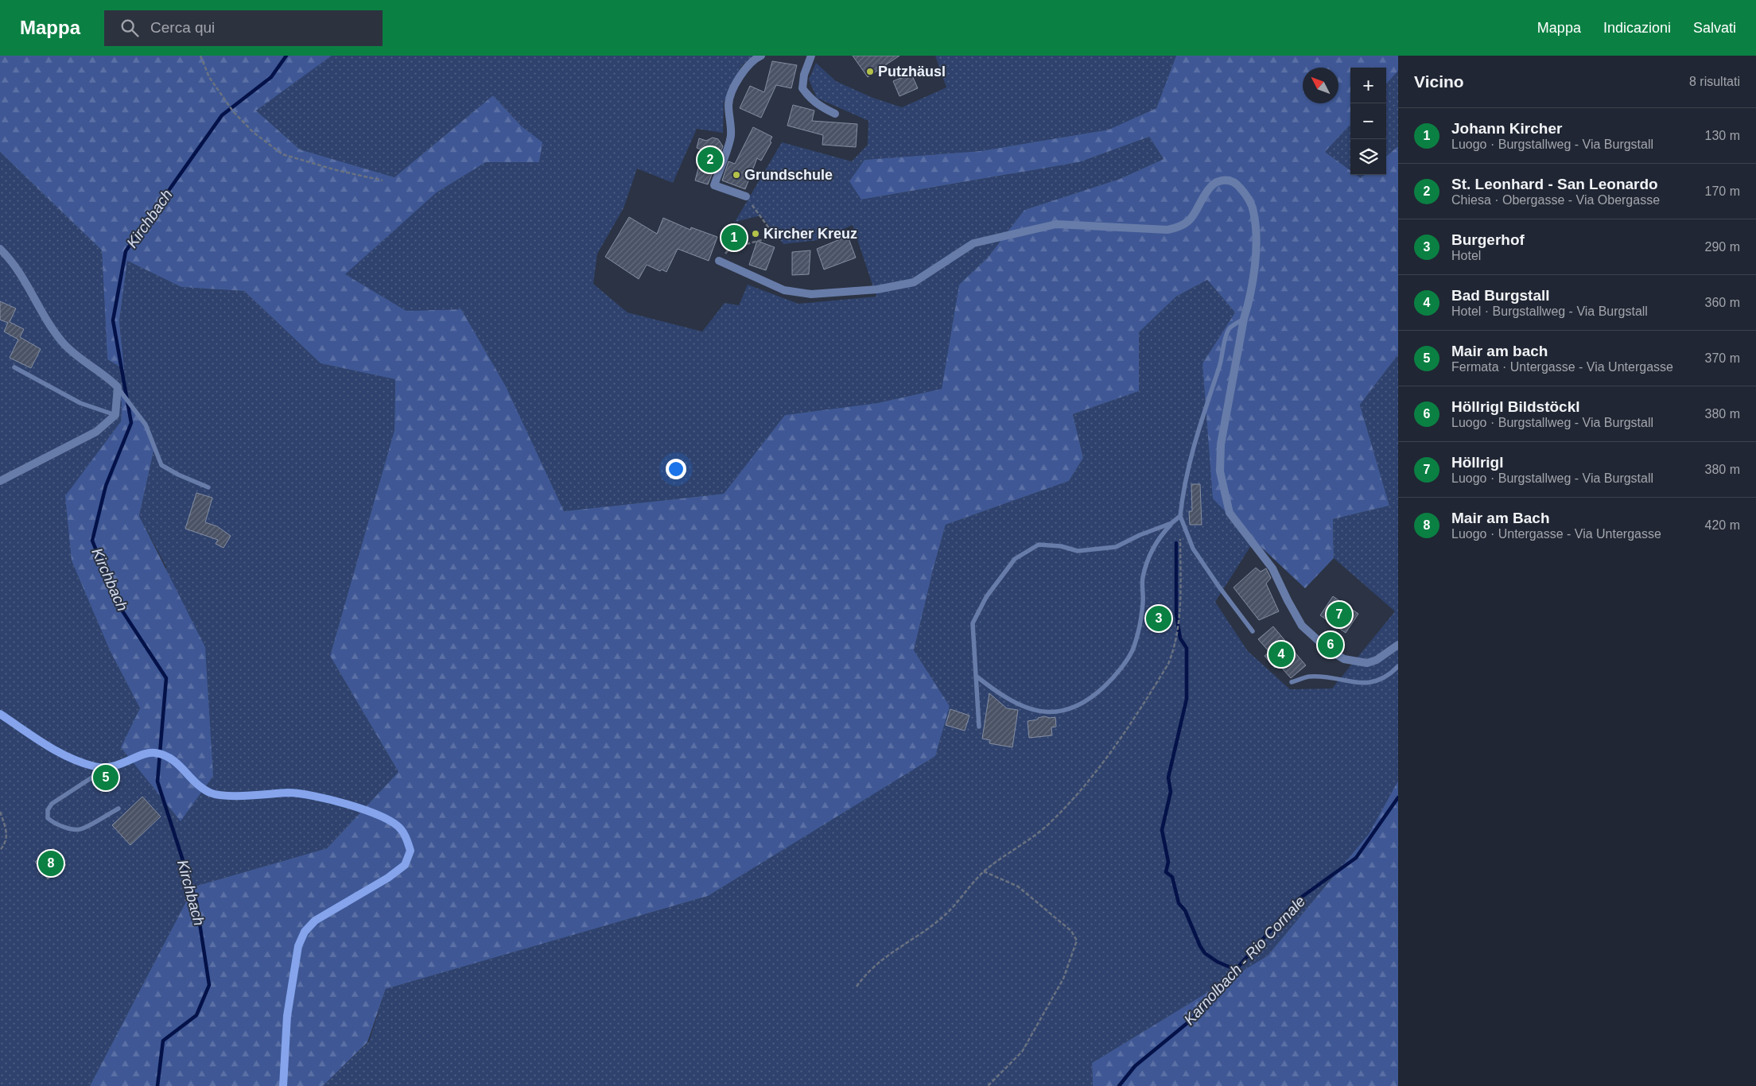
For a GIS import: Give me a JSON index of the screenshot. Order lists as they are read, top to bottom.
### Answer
{
  "water": ["Kirchbach", "Karnolbach - Rio Cornale"],
  "places": ["Putzhäusl", "Grundschule", "Kircher Kreuz"],
  "north": "top left",
  "page": {
    "header": "Mappa",
    "search": "Cerca qui",
    "nav": ["Mappa", "Indicazioni", "Salvati"],
    "heading": ["Vicino", "8 risultati"],
    "map_buttons": ["+", "−"],
    "list": [
      {
        "mark": "1",
        "name": "Johann Kircher",
        "note": "Luogo · Burgstallweg - Via Burgstall",
        "value": "130 m"
      },
      {
        "mark": "2",
        "name": "St. Leonhard - San Leonardo",
        "note": "Chiesa · Obergasse - Via Obergasse",
        "value": "170 m"
      },
      {
        "mark": "3",
        "name": "Burgerhof",
        "note": "Hotel",
        "value": "290 m"
      },
      {
        "mark": "4",
        "name": "Bad Burgstall",
        "note": "Hotel · Burgstallweg - Via Burgstall",
        "value": "360 m"
      },
      {
        "mark": "5",
        "name": "Mair am bach",
        "note": "Fermata · Untergasse - Via Untergasse",
        "value": "370 m"
      },
      {
        "mark": "6",
        "name": "Höllrigl Bildstöckl",
        "note": "Luogo · Burgstallweg - Via Burgstall",
        "value": "380 m"
      },
      {
        "mark": "7",
        "name": "Höllrigl",
        "note": "Luogo · Burgstallweg - Via Burgstall",
        "value": "380 m"
      },
      {
        "mark": "8",
        "name": "Mair am Bach",
        "note": "Luogo · Untergasse - Via Untergasse",
        "value": "420 m"
      }
    ],
    "pins": [
      "2",
      "1",
      "7",
      "3",
      "6",
      "4",
      "5",
      "8"
    ]
  }
}
